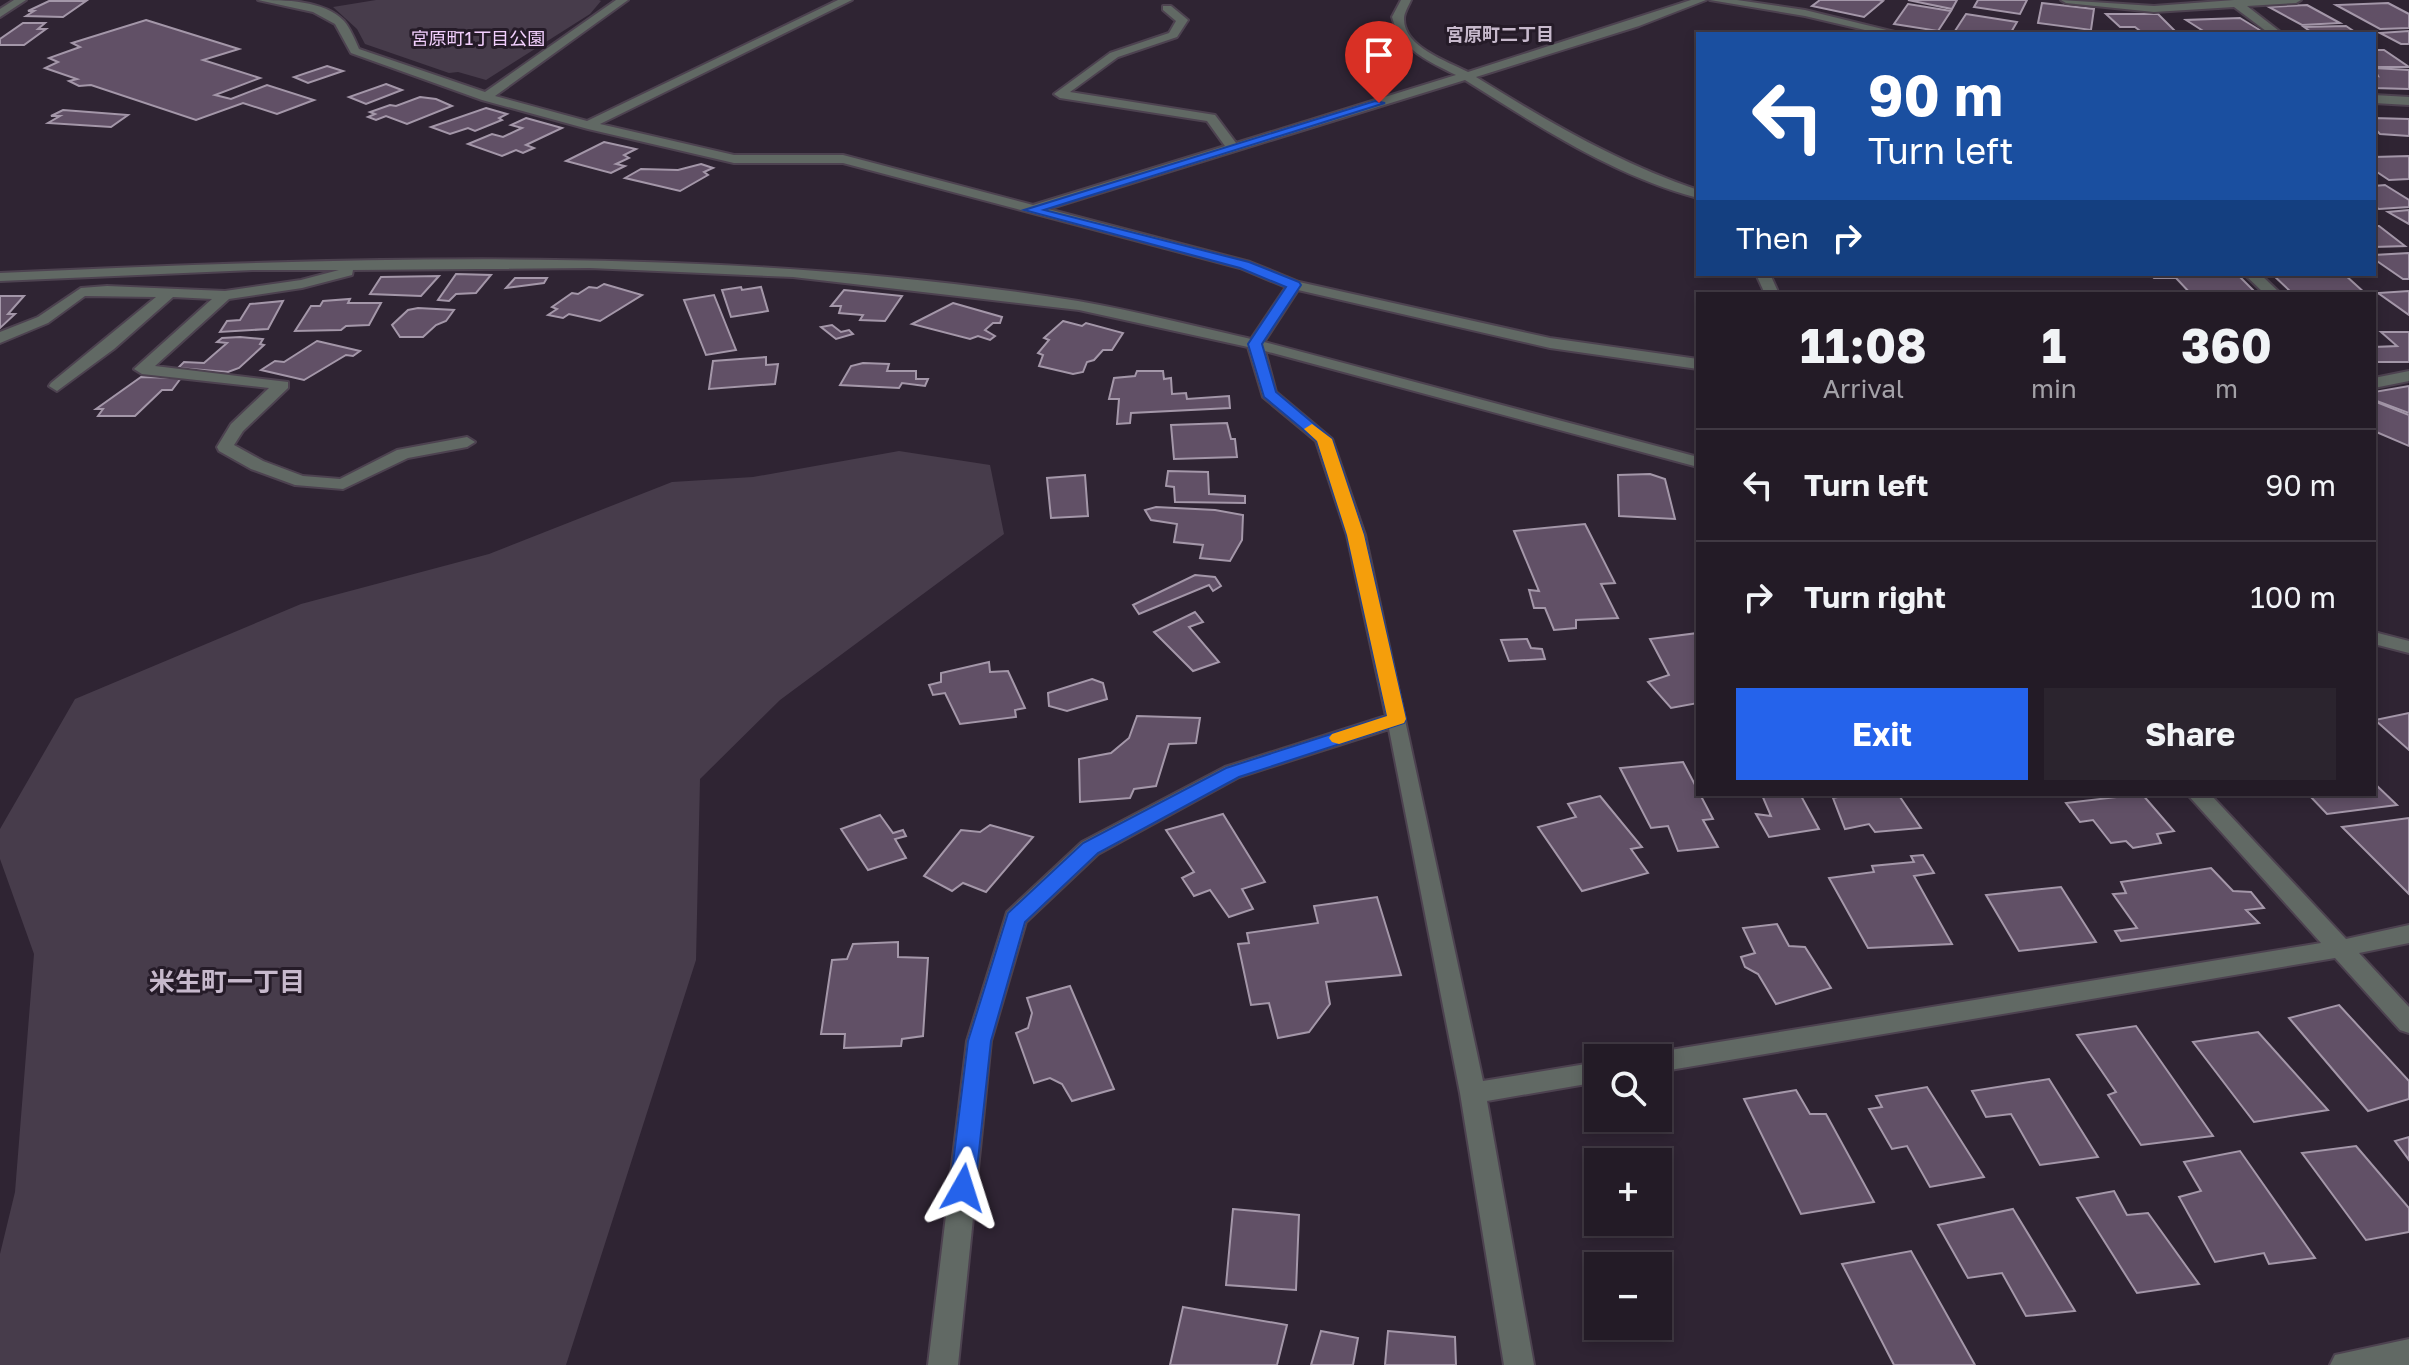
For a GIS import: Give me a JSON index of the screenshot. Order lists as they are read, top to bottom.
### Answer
{
  "districts": ["宮原町二丁目", "米生町一丁目"],
  "parks": ["宮原町1丁目公園"],
  "page": {
    "turn": ["90 m", "Turn left"],
    "then": "Then",
    "eta": [
      "11:08",
      "Arrival",
      "1",
      "min",
      "360",
      "m"
    ],
    "list": [
      {
        "name": "Turn left",
        "value": "90 m"
      },
      {
        "name": "Turn right",
        "value": "100 m"
      }
    ],
    "buttons": ["Exit", "Share"],
    "map_buttons": ["+", "−"]
  }
}
